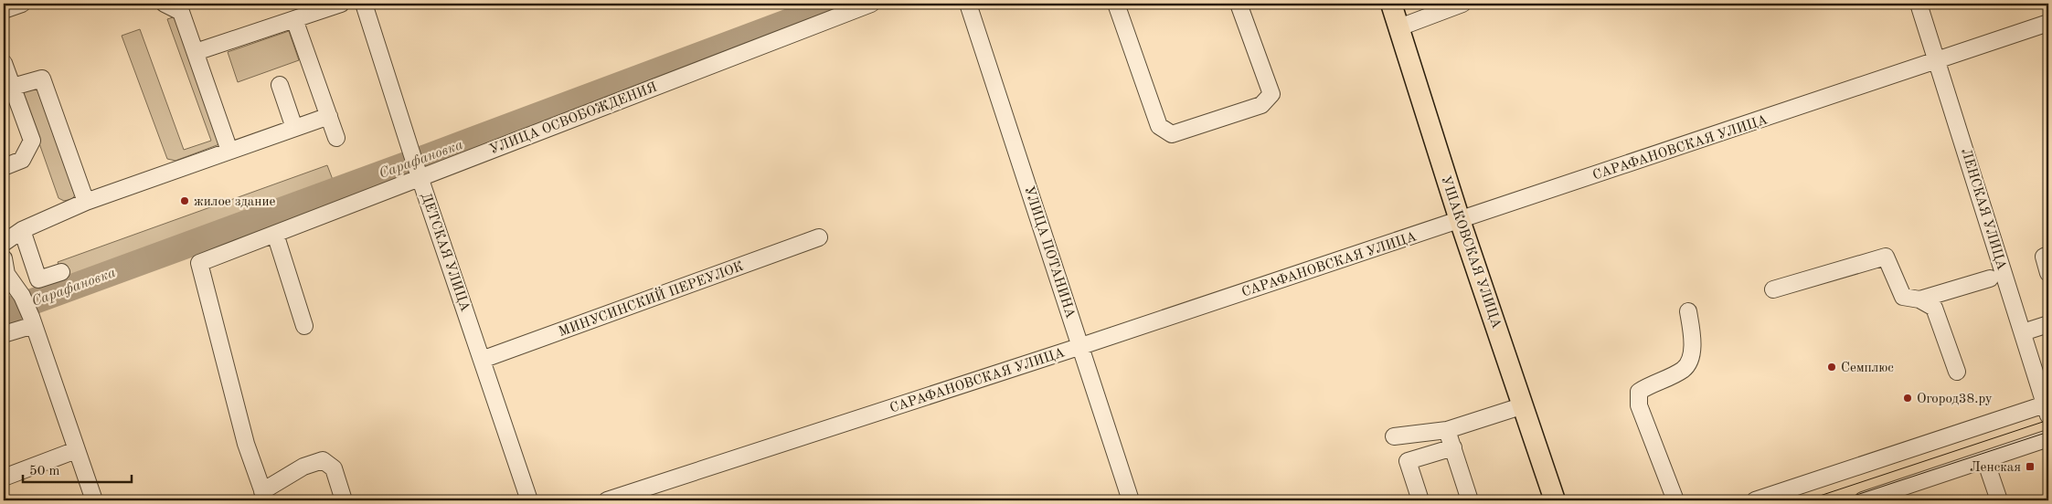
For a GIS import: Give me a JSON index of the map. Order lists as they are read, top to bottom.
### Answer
{
  "streets": {
    "main road": ["УШАКОВСКАЯ УЛИЦА"],
    "street": [
      "УЛИЦА ОСВОБОЖДЕНИЯ",
      "САРАФАНОВСКАЯ УЛИЦА",
      "ЛЕНСКАЯ УЛИЦА",
      "ДЕТСКАЯ УЛИЦА",
      "УЛИЦА ПОТАНИНА",
      "МИНУСИНСКИЙ ПЕРЕУЛОК"
    ]
  },
  "crossings": [
    ["УЛИЦА ОСВОБОЖДЕНИЯ", "ДЕТСКАЯ УЛИЦА"],
    ["САРАФАНОВСКАЯ УЛИЦА", "ЛЕНСКАЯ УЛИЦА"],
    ["САРАФАНОВСКАЯ УЛИЦА", "УЛИЦА ПОТАНИНА"],
    ["САРАФАНОВСКАЯ УЛИЦА", "УШАКОВСКАЯ УЛИЦА"],
    ["ДЕТСКАЯ УЛИЦА", "МИНУСИНСКИЙ ПЕРЕУЛОК"]
  ],
  "water": ["Сарафановка"],
  "places": {
    "other": ["жилое здание", "Семплюс", "Огород38.ру"],
    "transit": ["Ленская"]
  },
  "scale_bar": "50 m"
}
